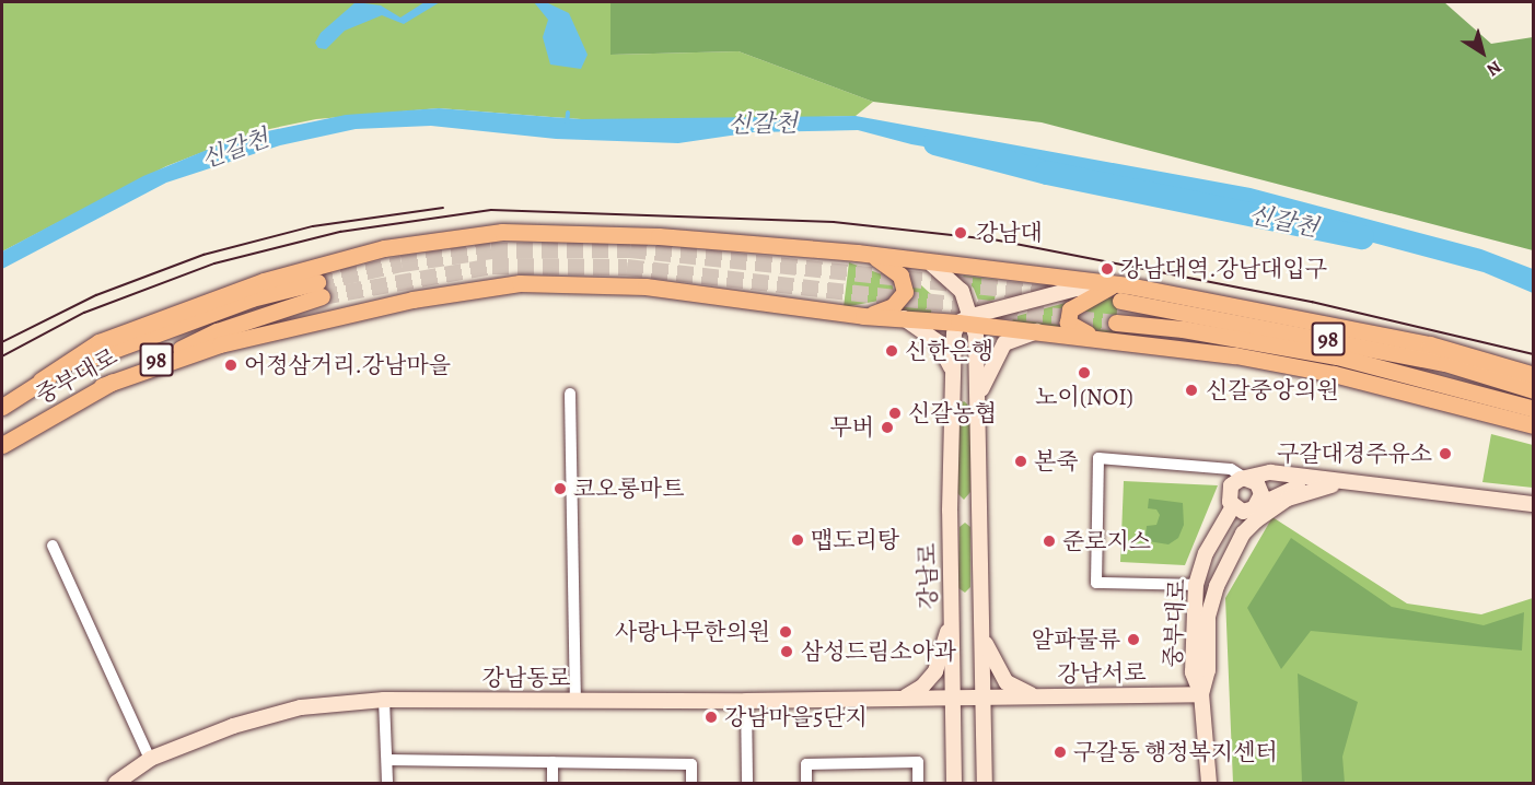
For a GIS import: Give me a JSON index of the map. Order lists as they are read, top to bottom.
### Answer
{
  "streets": {
    "main road": ["98", "중부대로"],
    "street": ["강남로", "강남서로", "강남동로"]
  },
  "crossings": [
    ["중부대로", "강남서로"],
    ["강남로", "강남서로"],
    ["강남로", "강남동로"],
    ["강남서로", "강남동로"]
  ],
  "water": ["신갈천"],
  "places": [
    "강남대",
    "강남대역.강남대입구",
    "신한은행",
    "어정삼거리.강남마을",
    "노이(NOI)",
    "신갈중앙의원",
    "신갈농협",
    "무버",
    "구갈대경주유소",
    "본죽",
    "코오롱마트",
    "맵도리탕",
    "준로지스",
    "사랑나무한의원",
    "알파물류",
    "삼성드림소아과",
    "강남마을5단지",
    "구갈동 행정복지센터"
  ],
  "north": "bottom right"
}
